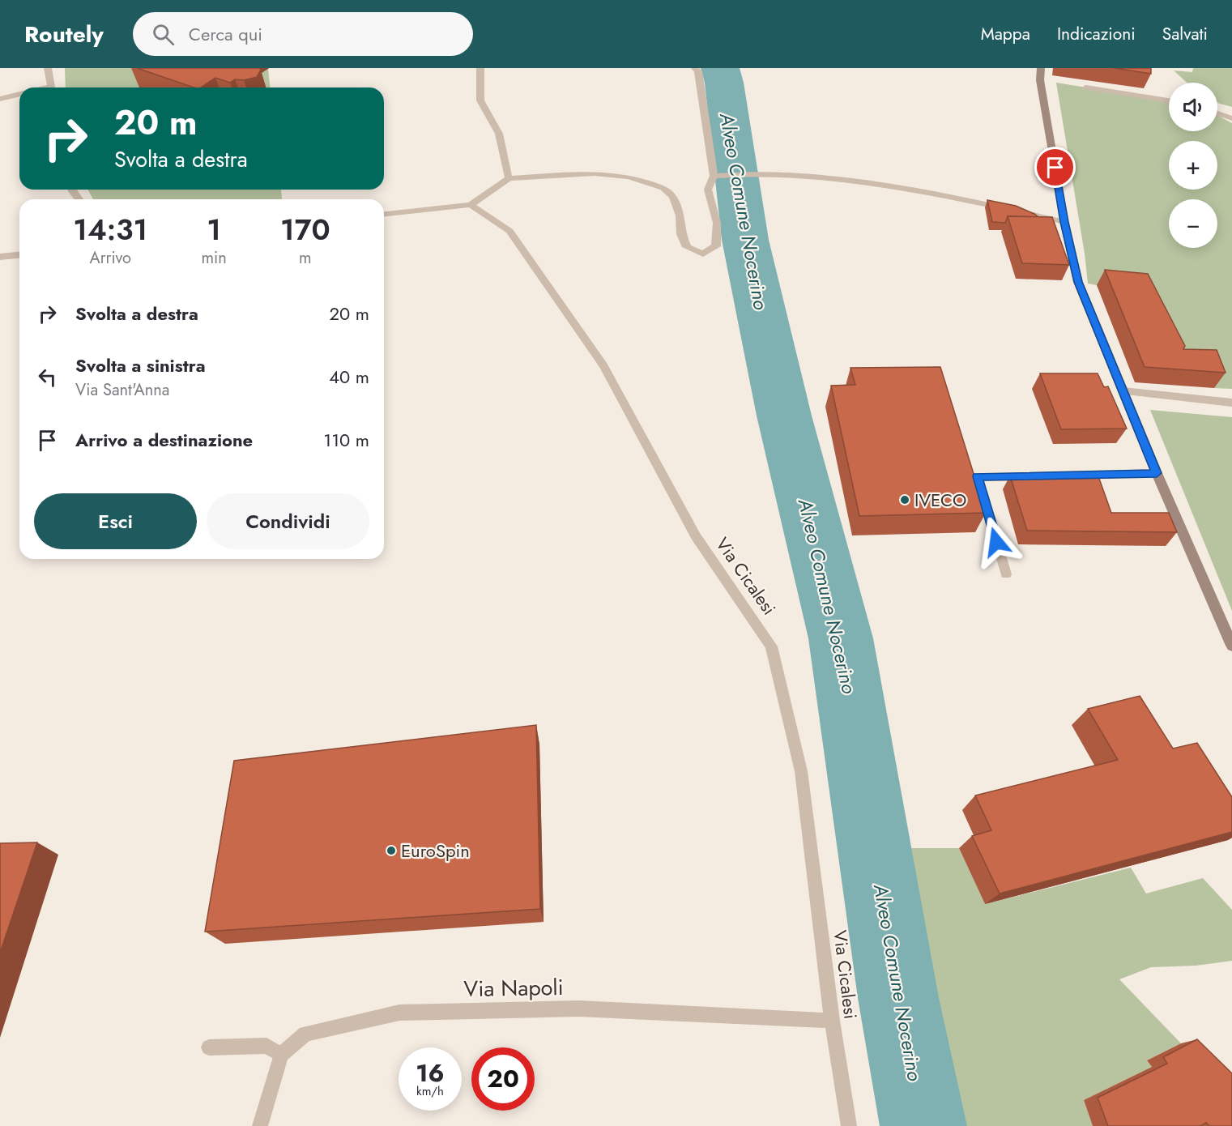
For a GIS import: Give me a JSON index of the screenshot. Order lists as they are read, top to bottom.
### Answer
{
  "streets": {
    "street": ["Via Cicalesi", "Via Napoli"]
  },
  "crossings": [
    ["Via Cicalesi", "Via Napoli"]
  ],
  "water": ["Alveo Comune Nocerino"],
  "places": ["IVECO", "EuroSpin"],
  "page": {
    "header": "Routely",
    "search": "Cerca qui",
    "nav": ["Mappa", "Indicazioni", "Salvati"],
    "map_buttons": ["+", "−"],
    "turn": ["20 m", "Svolta a destra"],
    "eta": [
      "14:31",
      "Arrivo",
      "1",
      "min",
      "170",
      "m"
    ],
    "list": [
      {
        "name": "Svolta a destra",
        "value": "20 m"
      },
      {
        "name": "Svolta a sinistra",
        "note": "Via Sant'Anna",
        "value": "40 m"
      },
      {
        "name": "Arrivo a destinazione",
        "value": "110 m"
      }
    ],
    "buttons": ["Esci", "Condividi"],
    "speed": "16 km/h",
    "limit": "20"
  }
}
